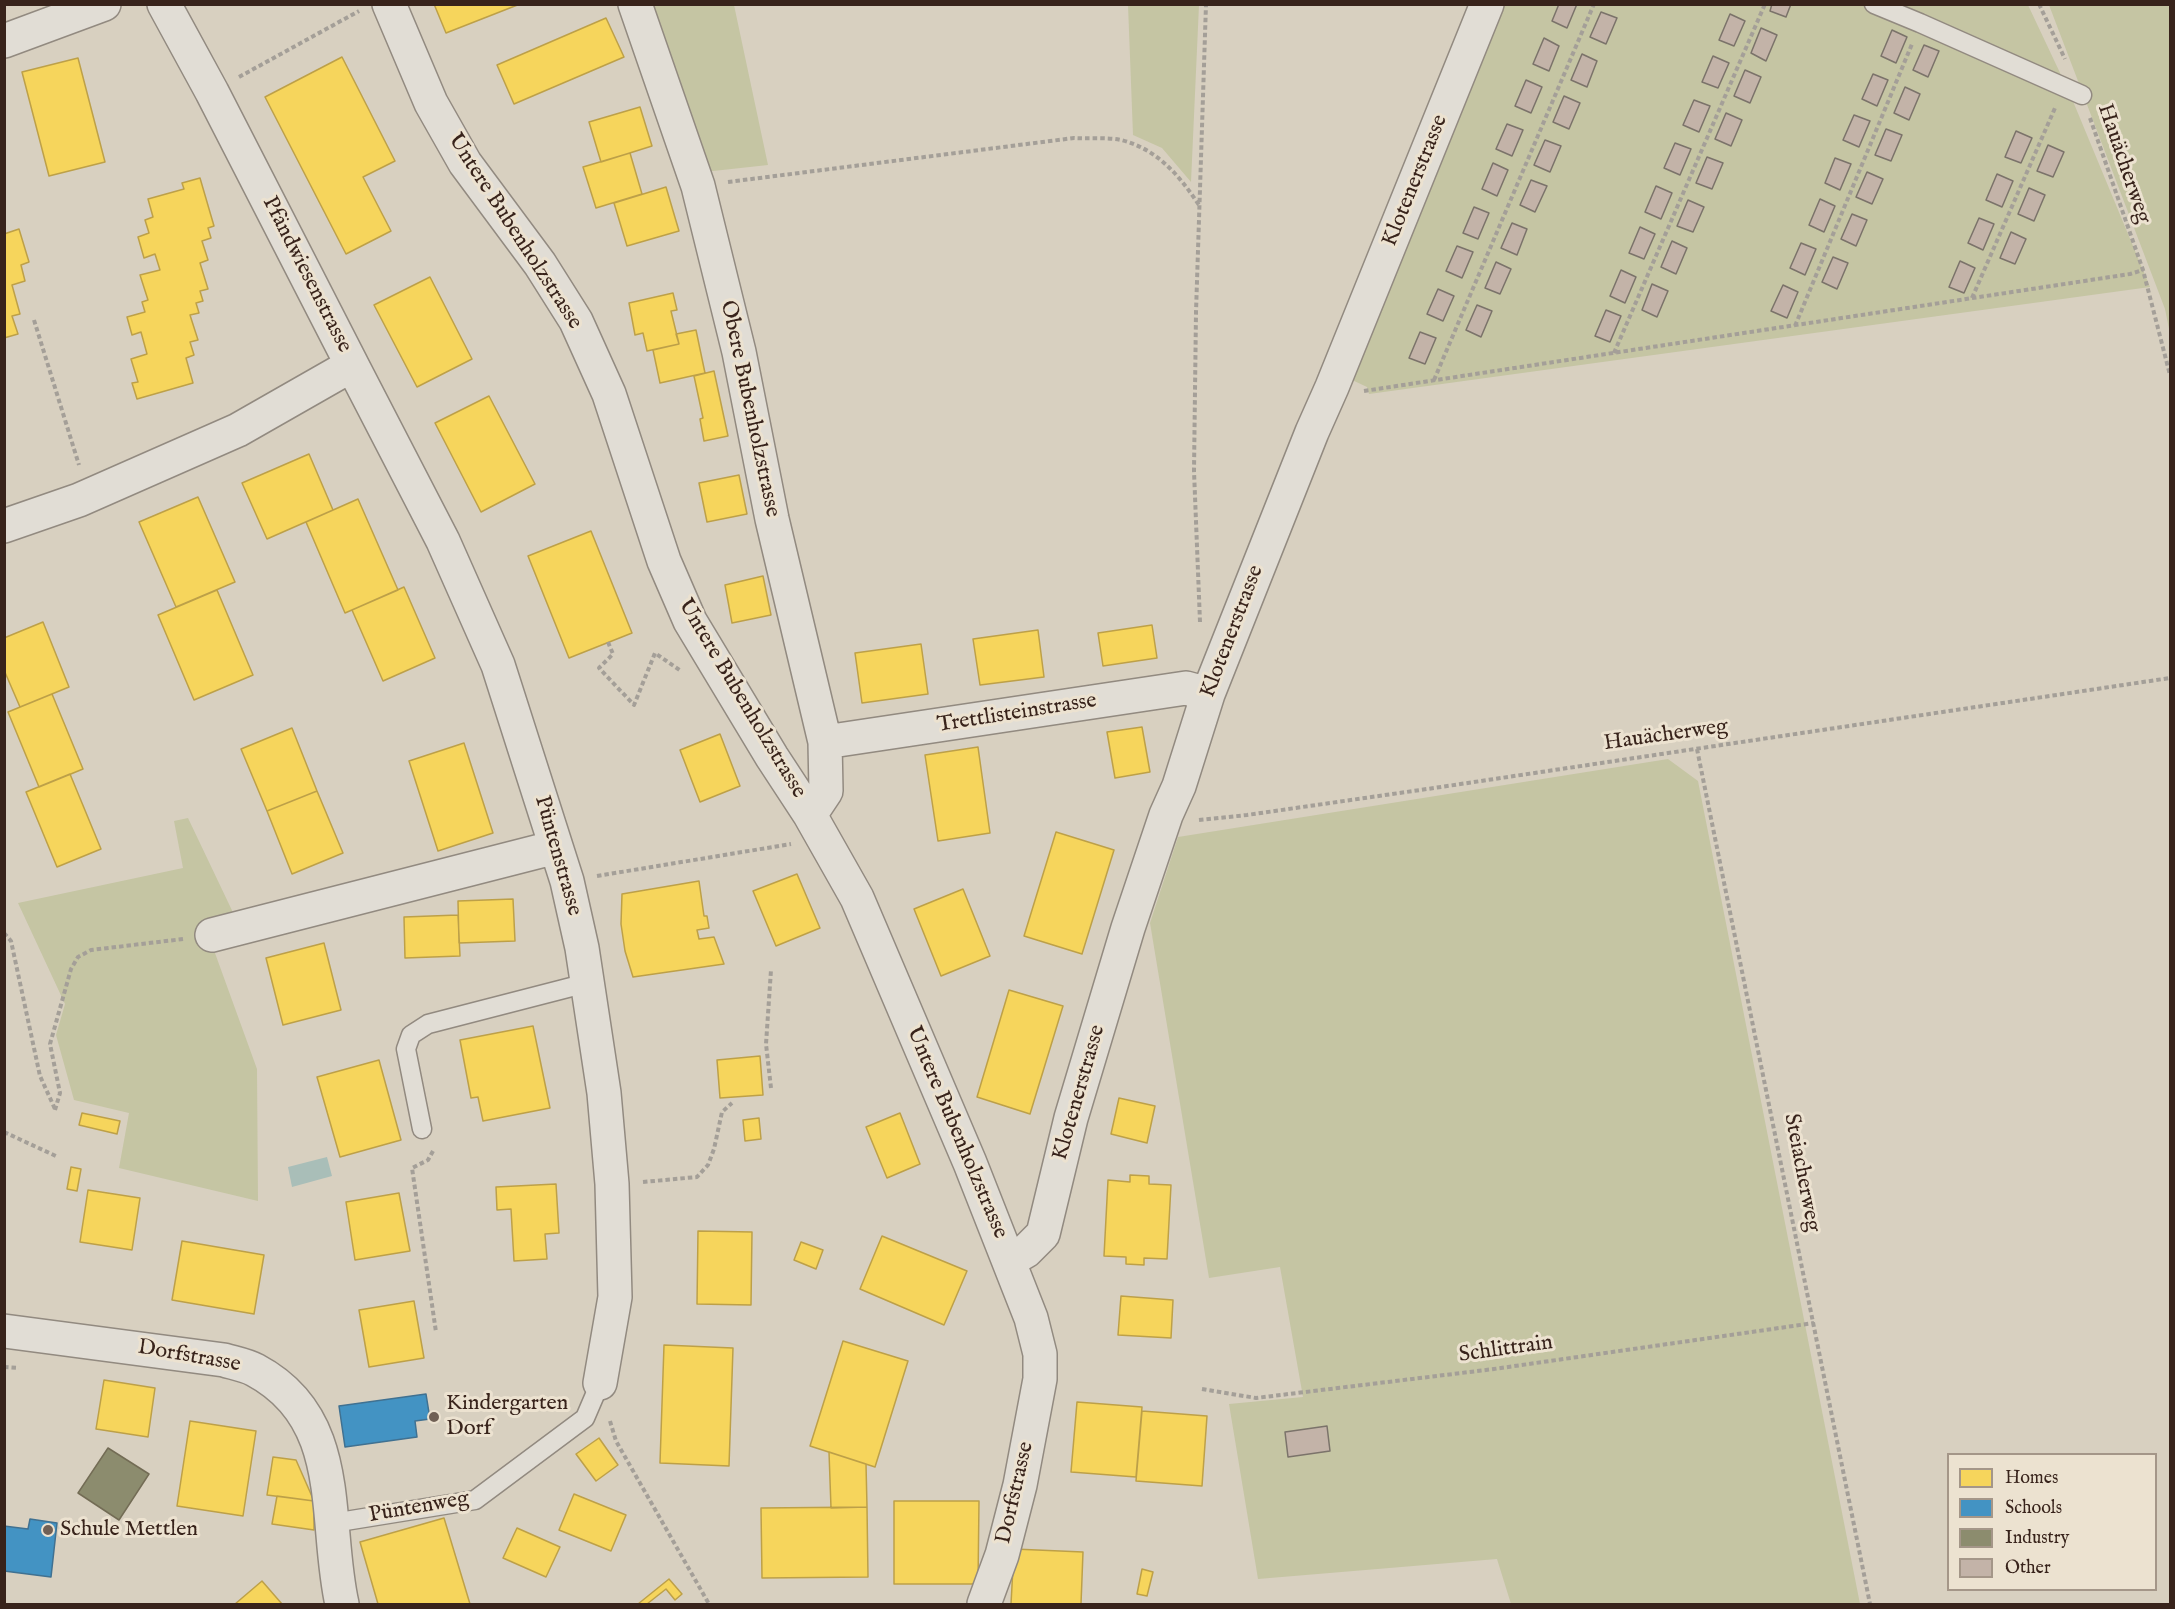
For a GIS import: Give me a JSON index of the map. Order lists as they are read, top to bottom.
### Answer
{
  "streets": {
    "street": [
      "Klotenerstrasse",
      "Untere Bubenholzstrasse",
      "Pfändwiesenstrasse",
      "Obere Bubenholzstrasse",
      "Trettlisteinstrasse",
      "Püntenstrasse",
      "Dorfstrasse"
    ],
    "lane": ["Püntenweg"],
    "path": ["Hauächerweg", "Steiacherweg", "Schlittrain"]
  },
  "crossings": [
    ["Hauächerweg", "Klotenerstrasse"],
    ["Hauächerweg", "Steiacherweg"],
    ["Klotenerstrasse", "Untere Bubenholzstrasse"],
    ["Klotenerstrasse", "Trettlisteinstrasse"],
    ["Untere Bubenholzstrasse", "Obere Bubenholzstrasse"],
    ["Untere Bubenholzstrasse", "Dorfstrasse"],
    ["Pfändwiesenstrasse", "Püntenstrasse"],
    ["Obere Bubenholzstrasse", "Trettlisteinstrasse"],
    ["Püntenstrasse", "Püntenweg"],
    ["Steiacherweg", "Schlittrain"],
    ["Dorfstrasse", "Püntenweg"]
  ],
  "places": ["Kindergarten Dorf", "Schule Mettlen"],
  "legend": [
    "Homes",
    "Schools",
    "Industry",
    "Other"
  ]
}
